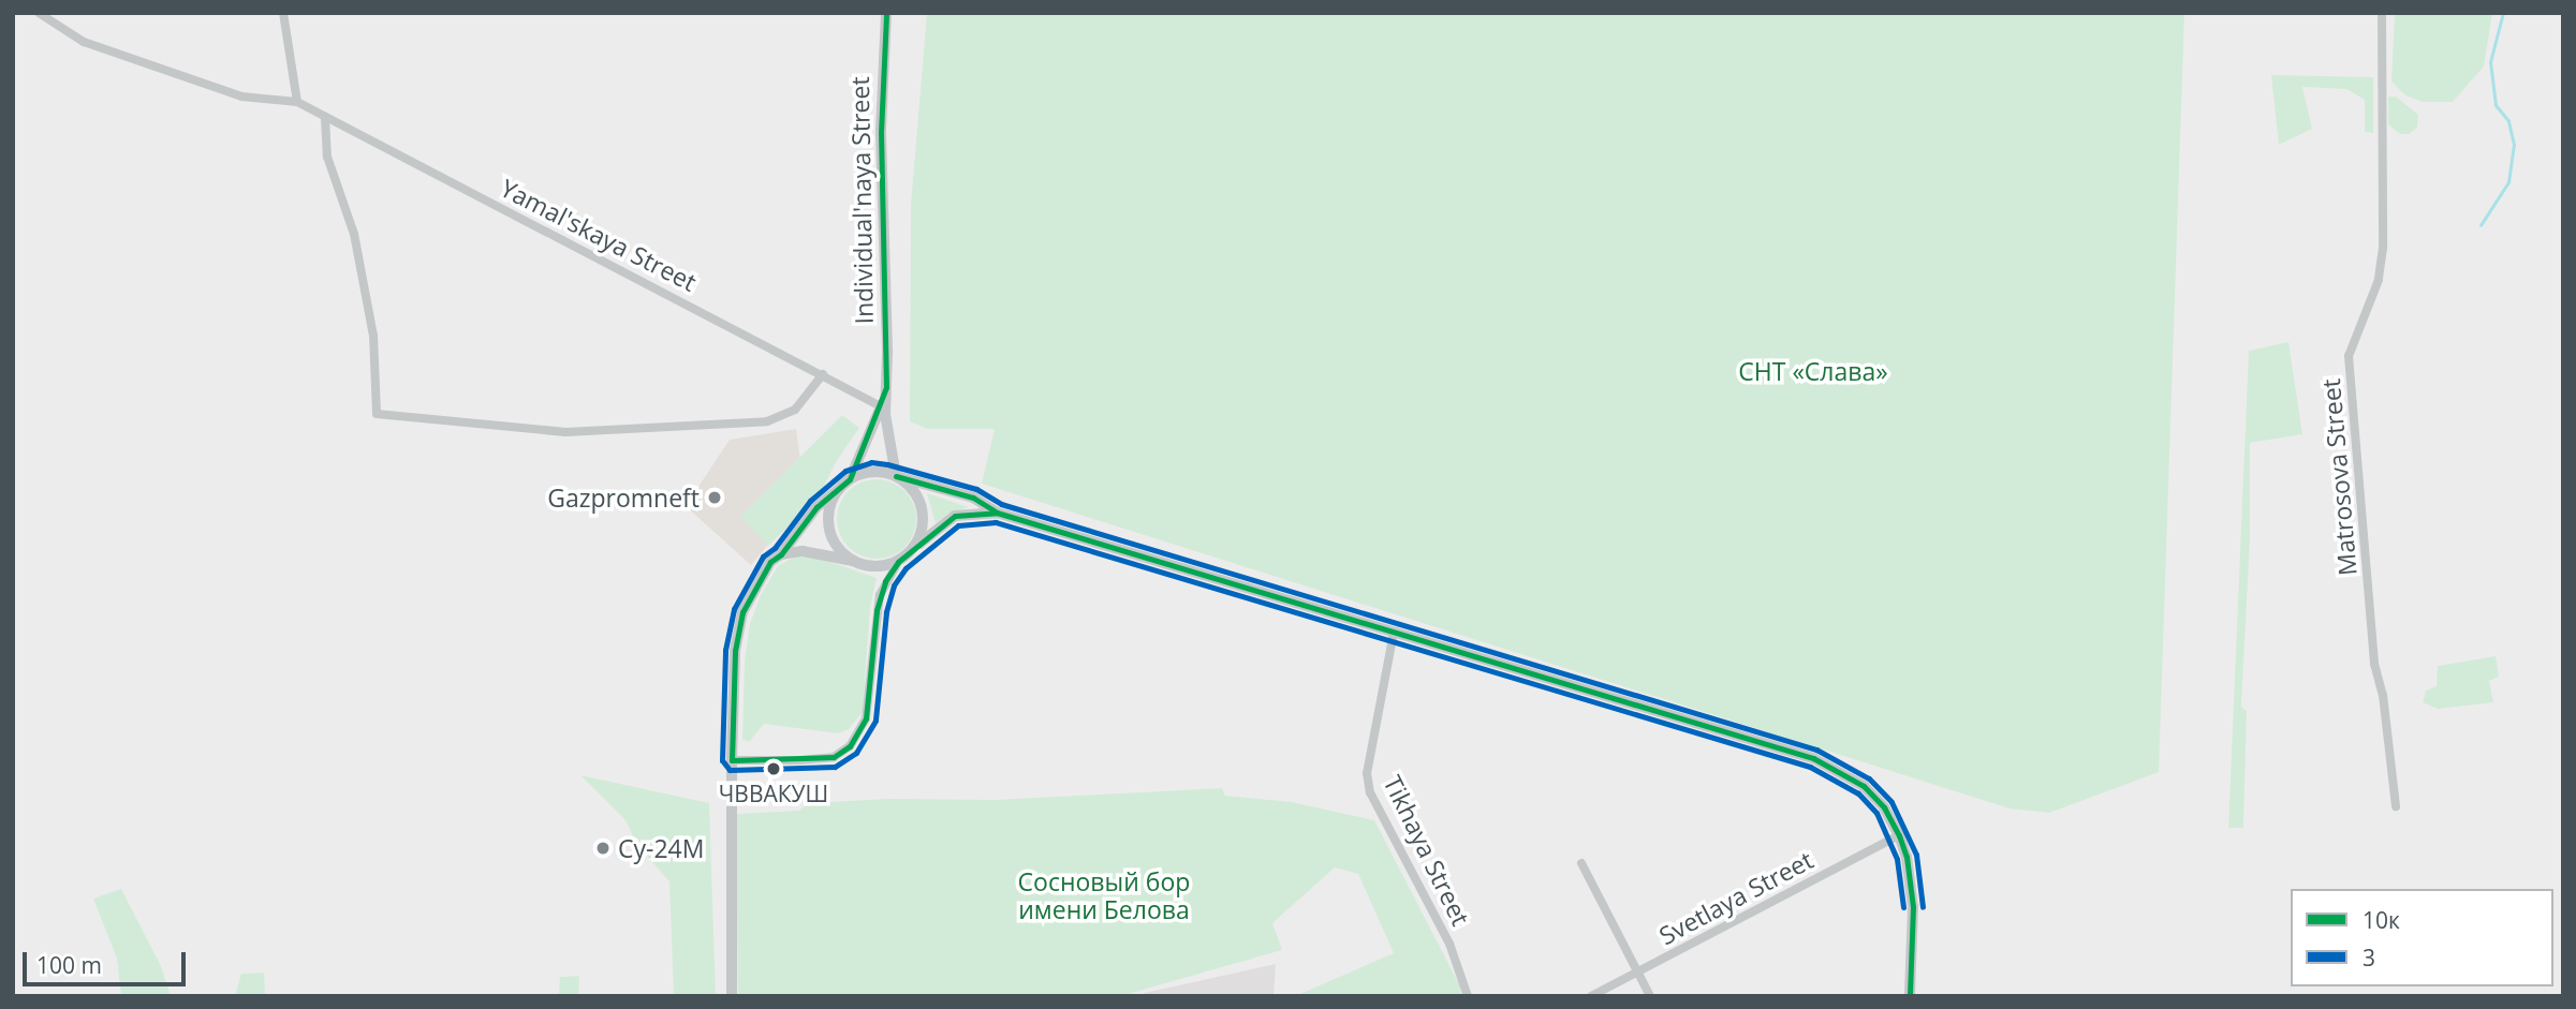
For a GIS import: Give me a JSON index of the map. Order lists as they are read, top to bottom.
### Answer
{
  "streets": {
    "main road": ["Individual'naya Street"],
    "street": [
      "Yamal'skaya Street",
      "Matrosova Street",
      "Tikhaya Street",
      "Svetlaya Street"
    ]
  },
  "crossings": [
    ["Individual'naya Street", "Yamal'skaya Street"]
  ],
  "parks": ["СНТ «Слава»", "Сосновый бор имени Белова"],
  "places": ["Gazpromneft", "ЧВВАКУШ", "Су-24М"],
  "lines": ["transit line 10к", "transit line 3"],
  "legend": ["10к", "3"],
  "scale_bar": "100 m"
}
